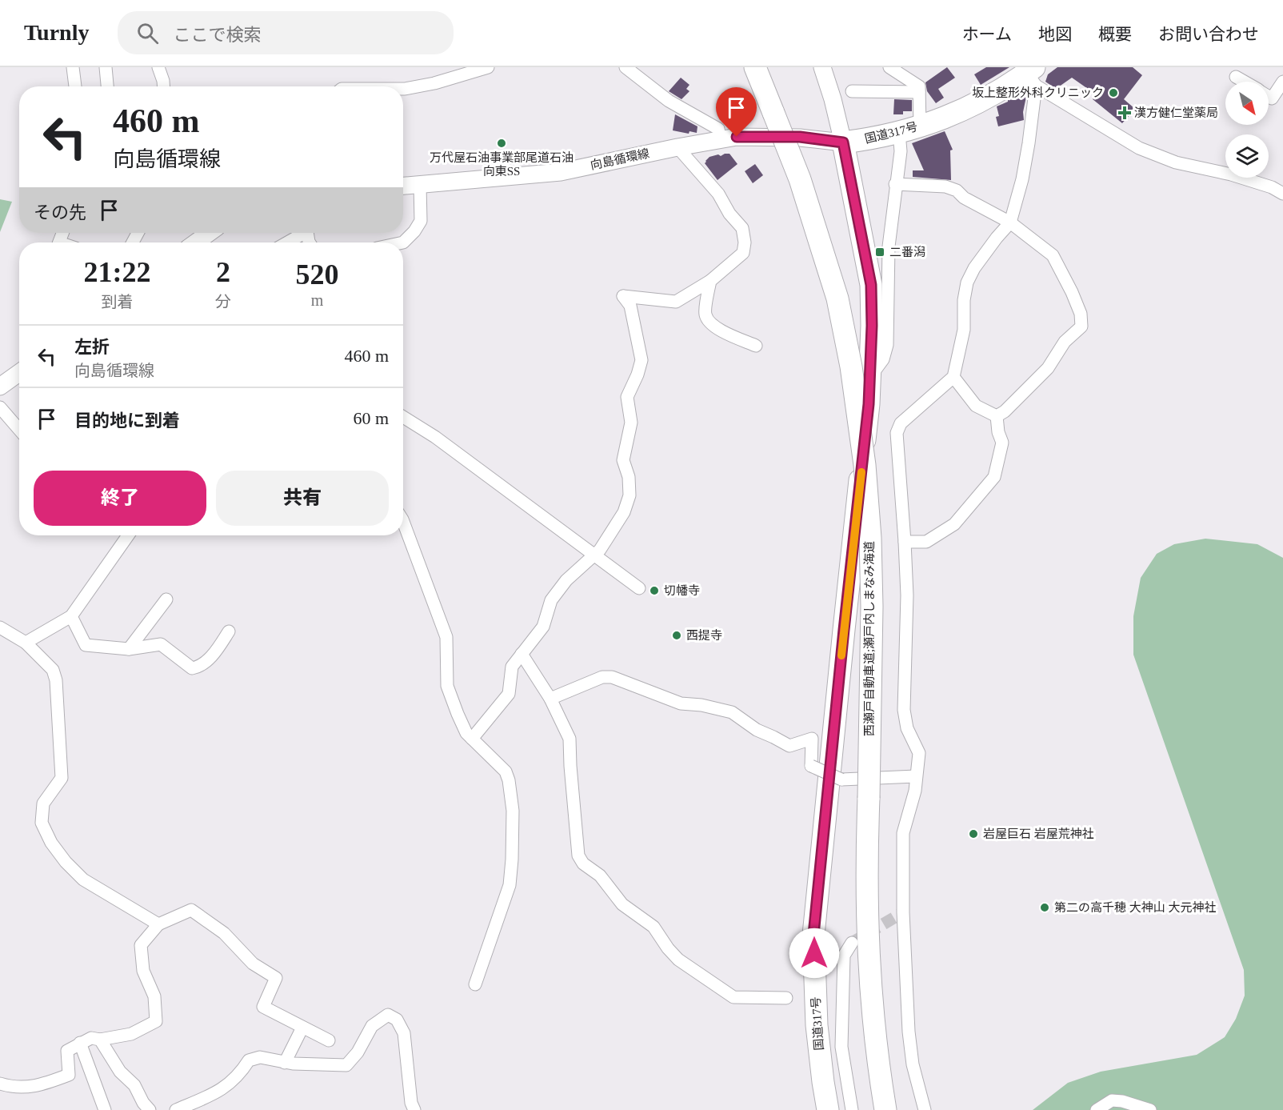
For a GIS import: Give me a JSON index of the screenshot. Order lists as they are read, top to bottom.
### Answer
{
  "streets": {
    "highway": ["国道317号", "西瀬戸自動車道;瀬戸内しまなみ海道"],
    "main road": ["向島循環線"]
  },
  "crossings": [
    ["国道317号", "向島循環線"]
  ],
  "places": {
    "other": [
      "坂上整形外科クリニック",
      "万代屋石油事業部尾道石油 向東SS",
      "切幡寺",
      "西提寺",
      "岩屋巨石 岩屋荒神社",
      "第二の高千穂 大神山 大元神社"
    ],
    "health": ["漢方健仁堂薬局"],
    "transit": ["二番潟"]
  },
  "north": "bottom right",
  "page": {
    "header": "Turnly",
    "search": "ここで検索",
    "nav": [
      "ホーム",
      "地図",
      "概要",
      "お問い合わせ"
    ],
    "turn": ["460 m", "向島循環線"],
    "then": "その先",
    "eta": [
      "21:22",
      "到着",
      "2",
      "分",
      "520",
      "m"
    ],
    "list": [
      {
        "name": "左折",
        "note": "向島循環線",
        "value": "460 m"
      },
      {
        "name": "目的地に到着",
        "value": "60 m"
      }
    ],
    "buttons": ["終了", "共有"]
  }
}
